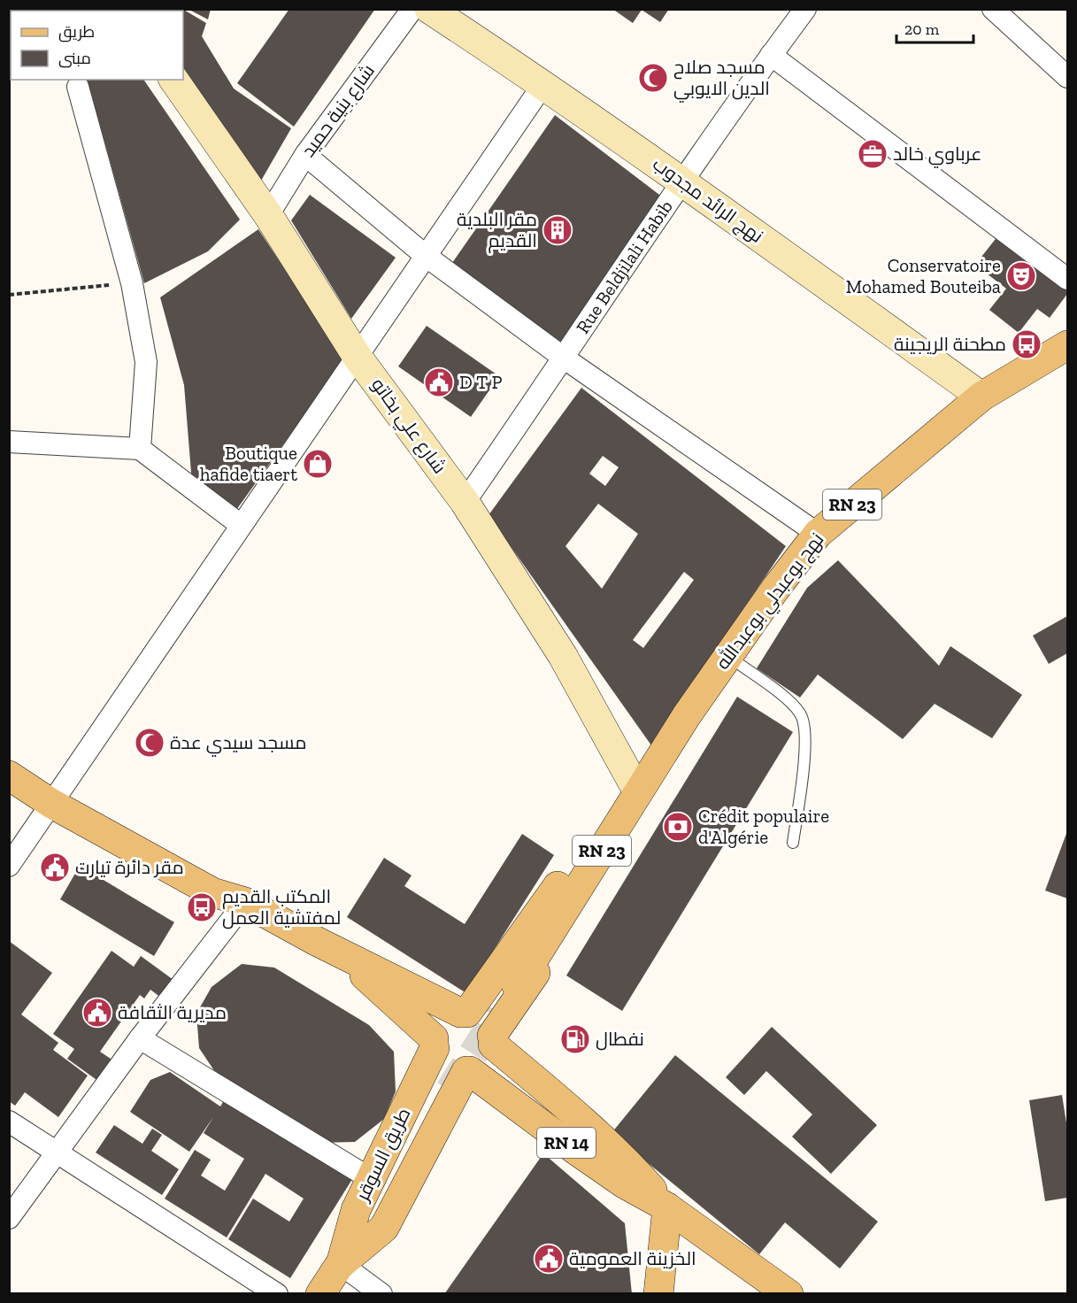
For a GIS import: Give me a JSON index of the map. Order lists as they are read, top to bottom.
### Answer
{
  "streets": {
    "main road": [
      "RN 23",
      "نهج بوعبدلي بوعبدالله",
      "RN 14",
      "طريق السوقر"
    ],
    "street": [
      "شارع بنية حميد",
      "نهج الرائد مجدوب",
      "Rue Beldjilali Habib",
      "شارع علي بخاتو"
    ]
  },
  "crossings": [
    ["شارع بنية حميد", "شارع علي بخاتو"],
    ["نهج الرائد مجدوب", "Rue Beldjilali Habib"],
    ["نهج الرائد مجدوب", "نهج بوعبدلي بوعبدالله"],
    ["Rue Beldjilali Habib", "شارع علي بخاتو"],
    ["شارع علي بخاتو", "نهج بوعبدلي بوعبدالله"],
    ["نهج بوعبدلي بوعبدالله", "RN 14"],
    ["نهج بوعبدلي بوعبدالله", "طريق السوقر"],
    ["RN 14", "طريق السوقر"]
  ],
  "places": {
    "mosque": ["مسجد صلاح الدين الايوبي", "مسجد سيدي عدة"],
    "office": ["عرباوي خالد"],
    "building": ["مقر البلدية القديم"],
    "theatre": ["Conservatoire Mohamed Bouteiba"],
    "bus stop": ["مطحنة الريجينة", "المكتب القديم لمفتشية العمل"],
    "public building": [
      "D T P",
      "مقر دائرة تيارت",
      "مديرية الثقافة",
      "الخزينة العمومية"
    ],
    "shop": ["Boutique hafide tiaert"],
    "bank": ["Crédit populaire d'Algérie"],
    "fuel station": ["نفطال"]
  },
  "legend": ["طريق", "مبنى"],
  "scale_bar": "20 m"
}
